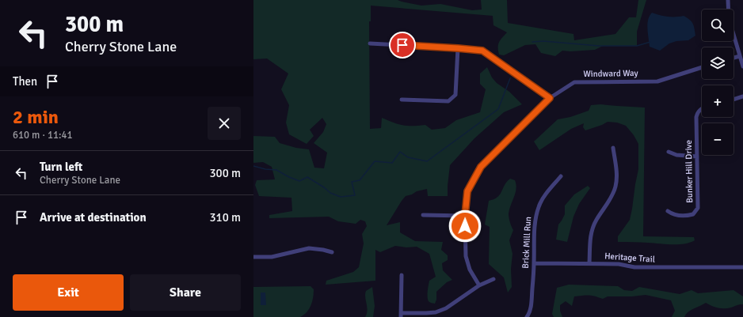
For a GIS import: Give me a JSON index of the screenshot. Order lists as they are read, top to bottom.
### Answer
{
  "streets": {
    "street": [
      "Windward Way",
      "Bunker Hill Drive",
      "Brick Mill Run",
      "Heritage Trail"
    ]
  },
  "crossings": [
    ["Brick Mill Run", "Heritage Trail"]
  ],
  "page": {
    "turn": ["300 m", "Cherry Stone Lane"],
    "map_buttons": ["+", "−"],
    "then": "Then",
    "heading": ["2 min", "610 m · 11:41"],
    "list": [
      {
        "name": "Turn left",
        "note": "Cherry Stone Lane",
        "value": "300 m"
      },
      {
        "name": "Arrive at destination",
        "value": "310 m"
      }
    ],
    "buttons": ["Exit", "Share"]
  }
}
